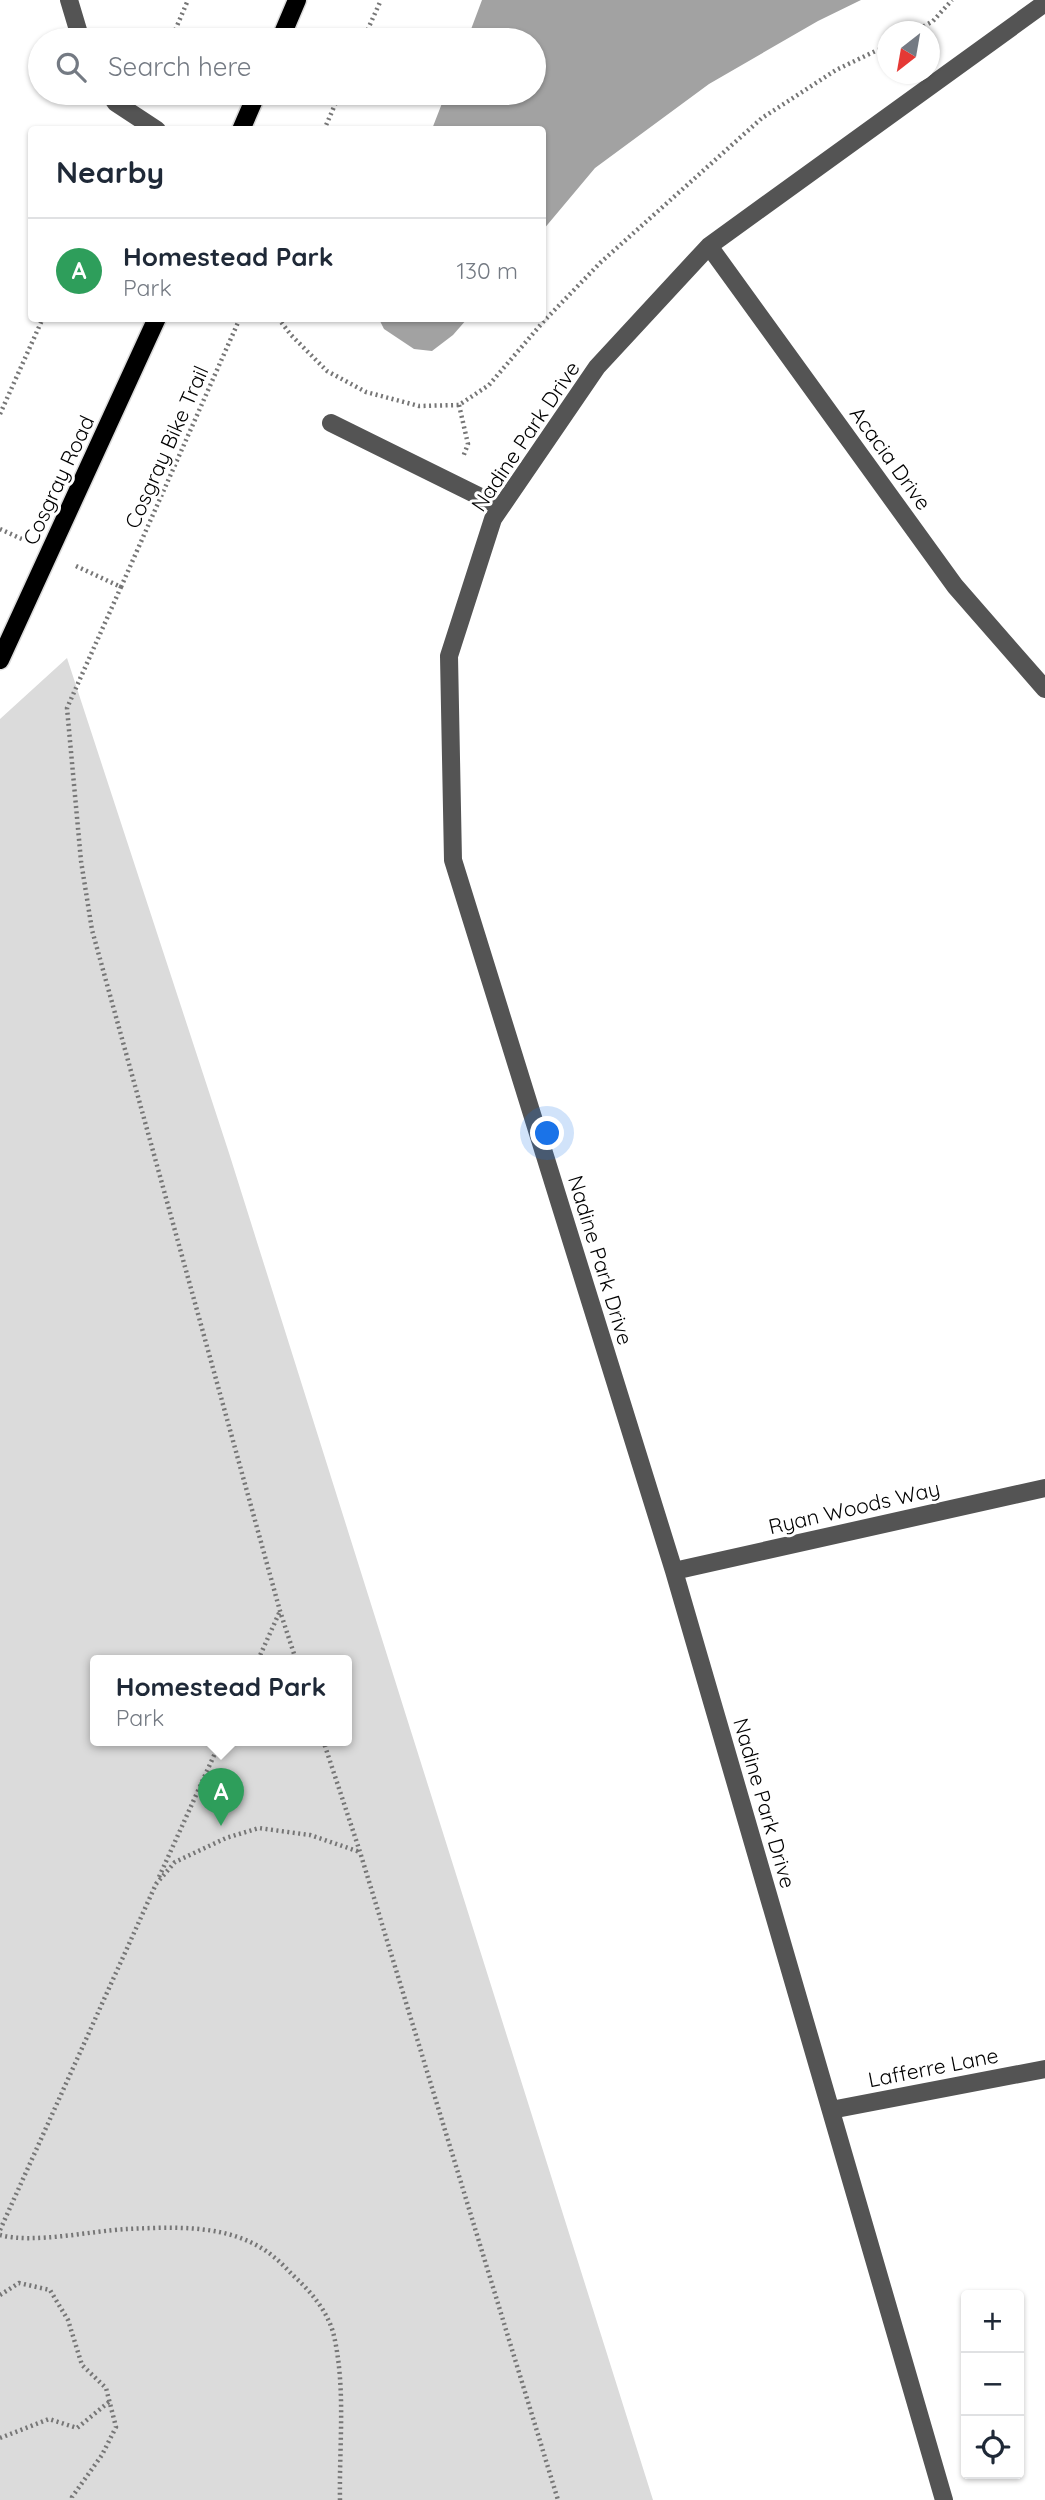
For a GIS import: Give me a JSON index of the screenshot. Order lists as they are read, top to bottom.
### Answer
{
  "streets": {
    "main road": ["Cosgray Road"],
    "street": [
      "Nadine Park Drive",
      "Acacia Drive",
      "Ryan Woods Way",
      "Lafferre Lane"
    ],
    "path": ["Cosgray Bike Trail"]
  },
  "crossings": [
    ["Nadine Park Drive", "Acacia Drive"],
    ["Nadine Park Drive", "Ryan Woods Way"],
    ["Nadine Park Drive", "Lafferre Lane"]
  ],
  "north": "bottom left",
  "page": {
    "search": "Search here",
    "heading": "Nearby",
    "list": [
      {
        "mark": "A",
        "name": "Homestead Park",
        "note": "Park",
        "value": "130 m"
      }
    ],
    "popup": ["Homestead Park", "Park"],
    "pins": "A",
    "map_buttons": ["+", "−"]
  }
}
